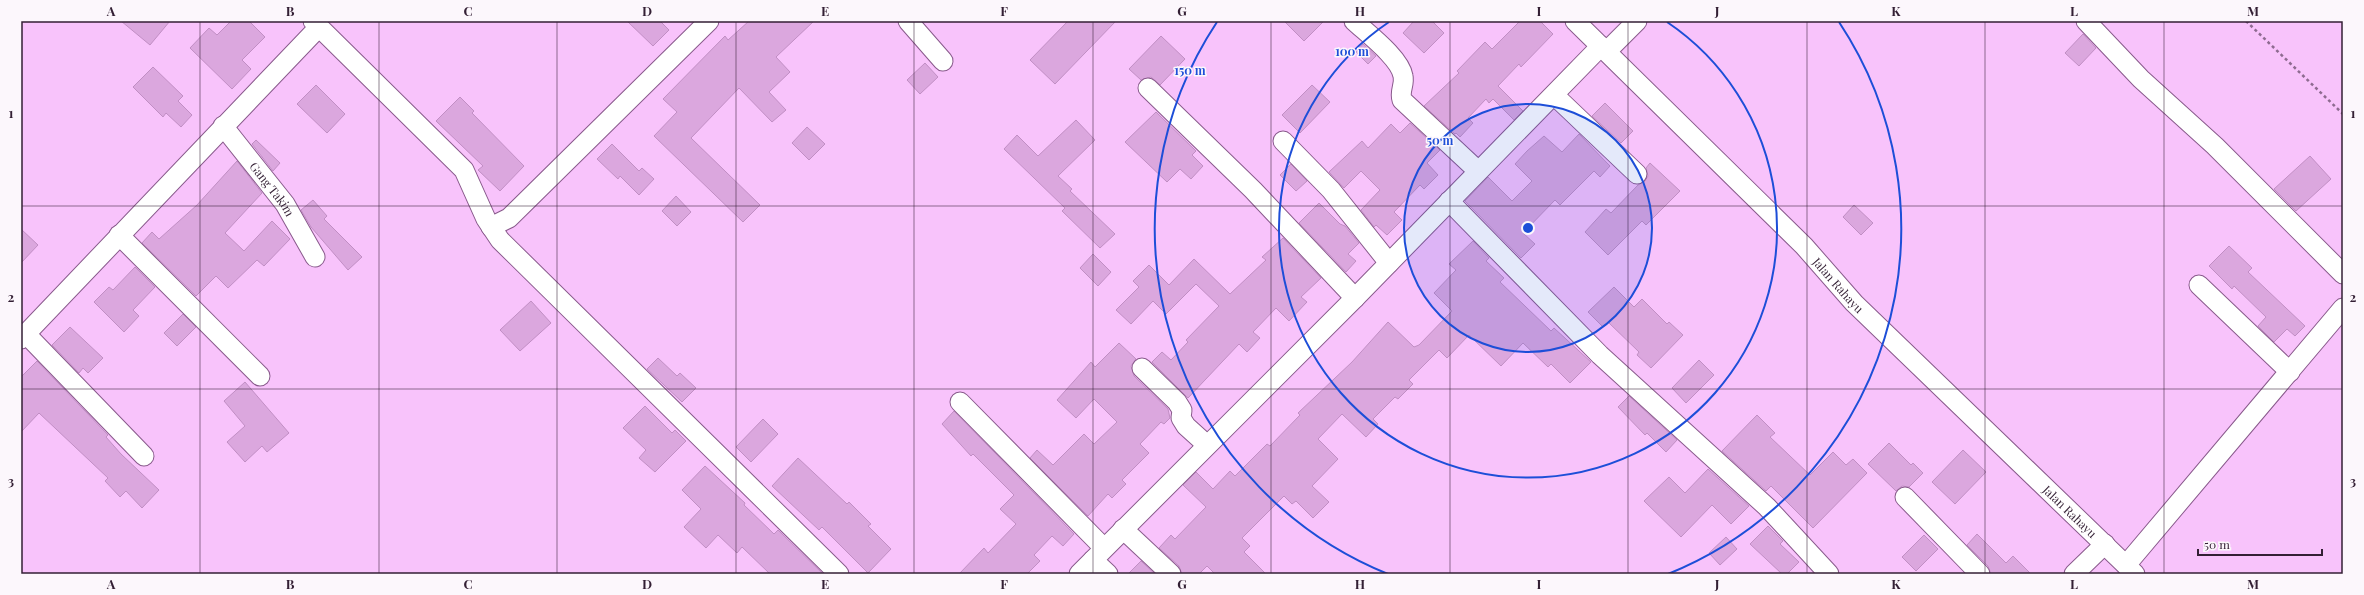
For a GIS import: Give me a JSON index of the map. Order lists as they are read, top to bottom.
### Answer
{
  "streets": {
    "street": ["Gang Takim", "Jalan Rahayu"]
  },
  "scale_bar": "50 m",
  "grid": {
    "columns": [
      "A",
      "B",
      "C",
      "D",
      "E",
      "F",
      "G",
      "H",
      "I",
      "J",
      "K",
      "L",
      "M"
    ],
    "rows": ["1", "2", "3"]
  },
  "rings": ["100 m", "150 m", "50 m"]
}
